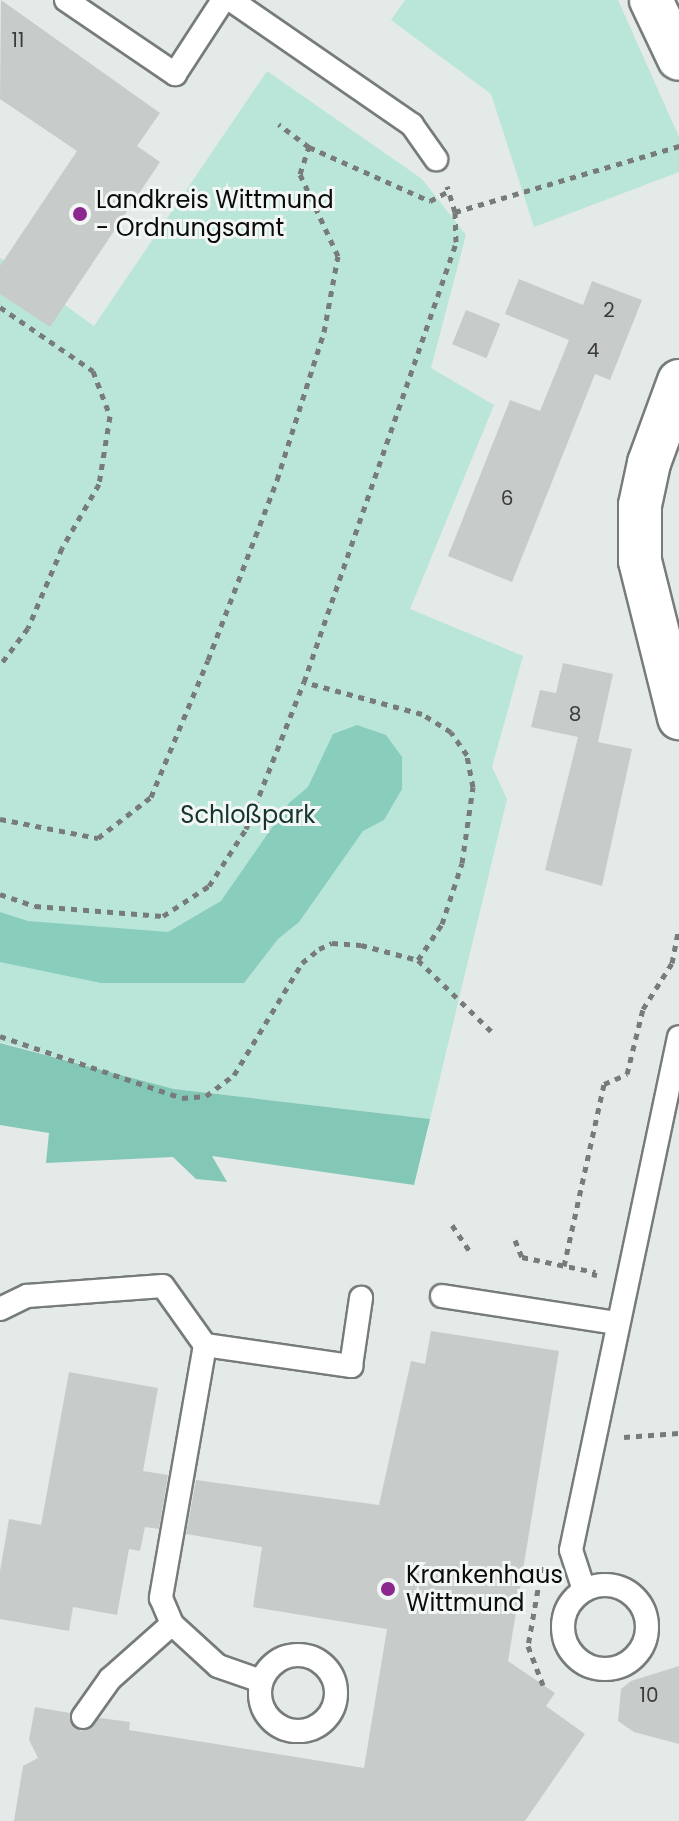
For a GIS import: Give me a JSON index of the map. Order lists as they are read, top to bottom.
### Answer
{
  "parks": ["Schloßpark"],
  "places": ["Landkreis Wittmund - Ordnungsamt", "Krankenhaus Wittmund"],
  "house_numbers": [
    "11",
    "2",
    "4",
    "6",
    "8",
    "10"
  ]
}
